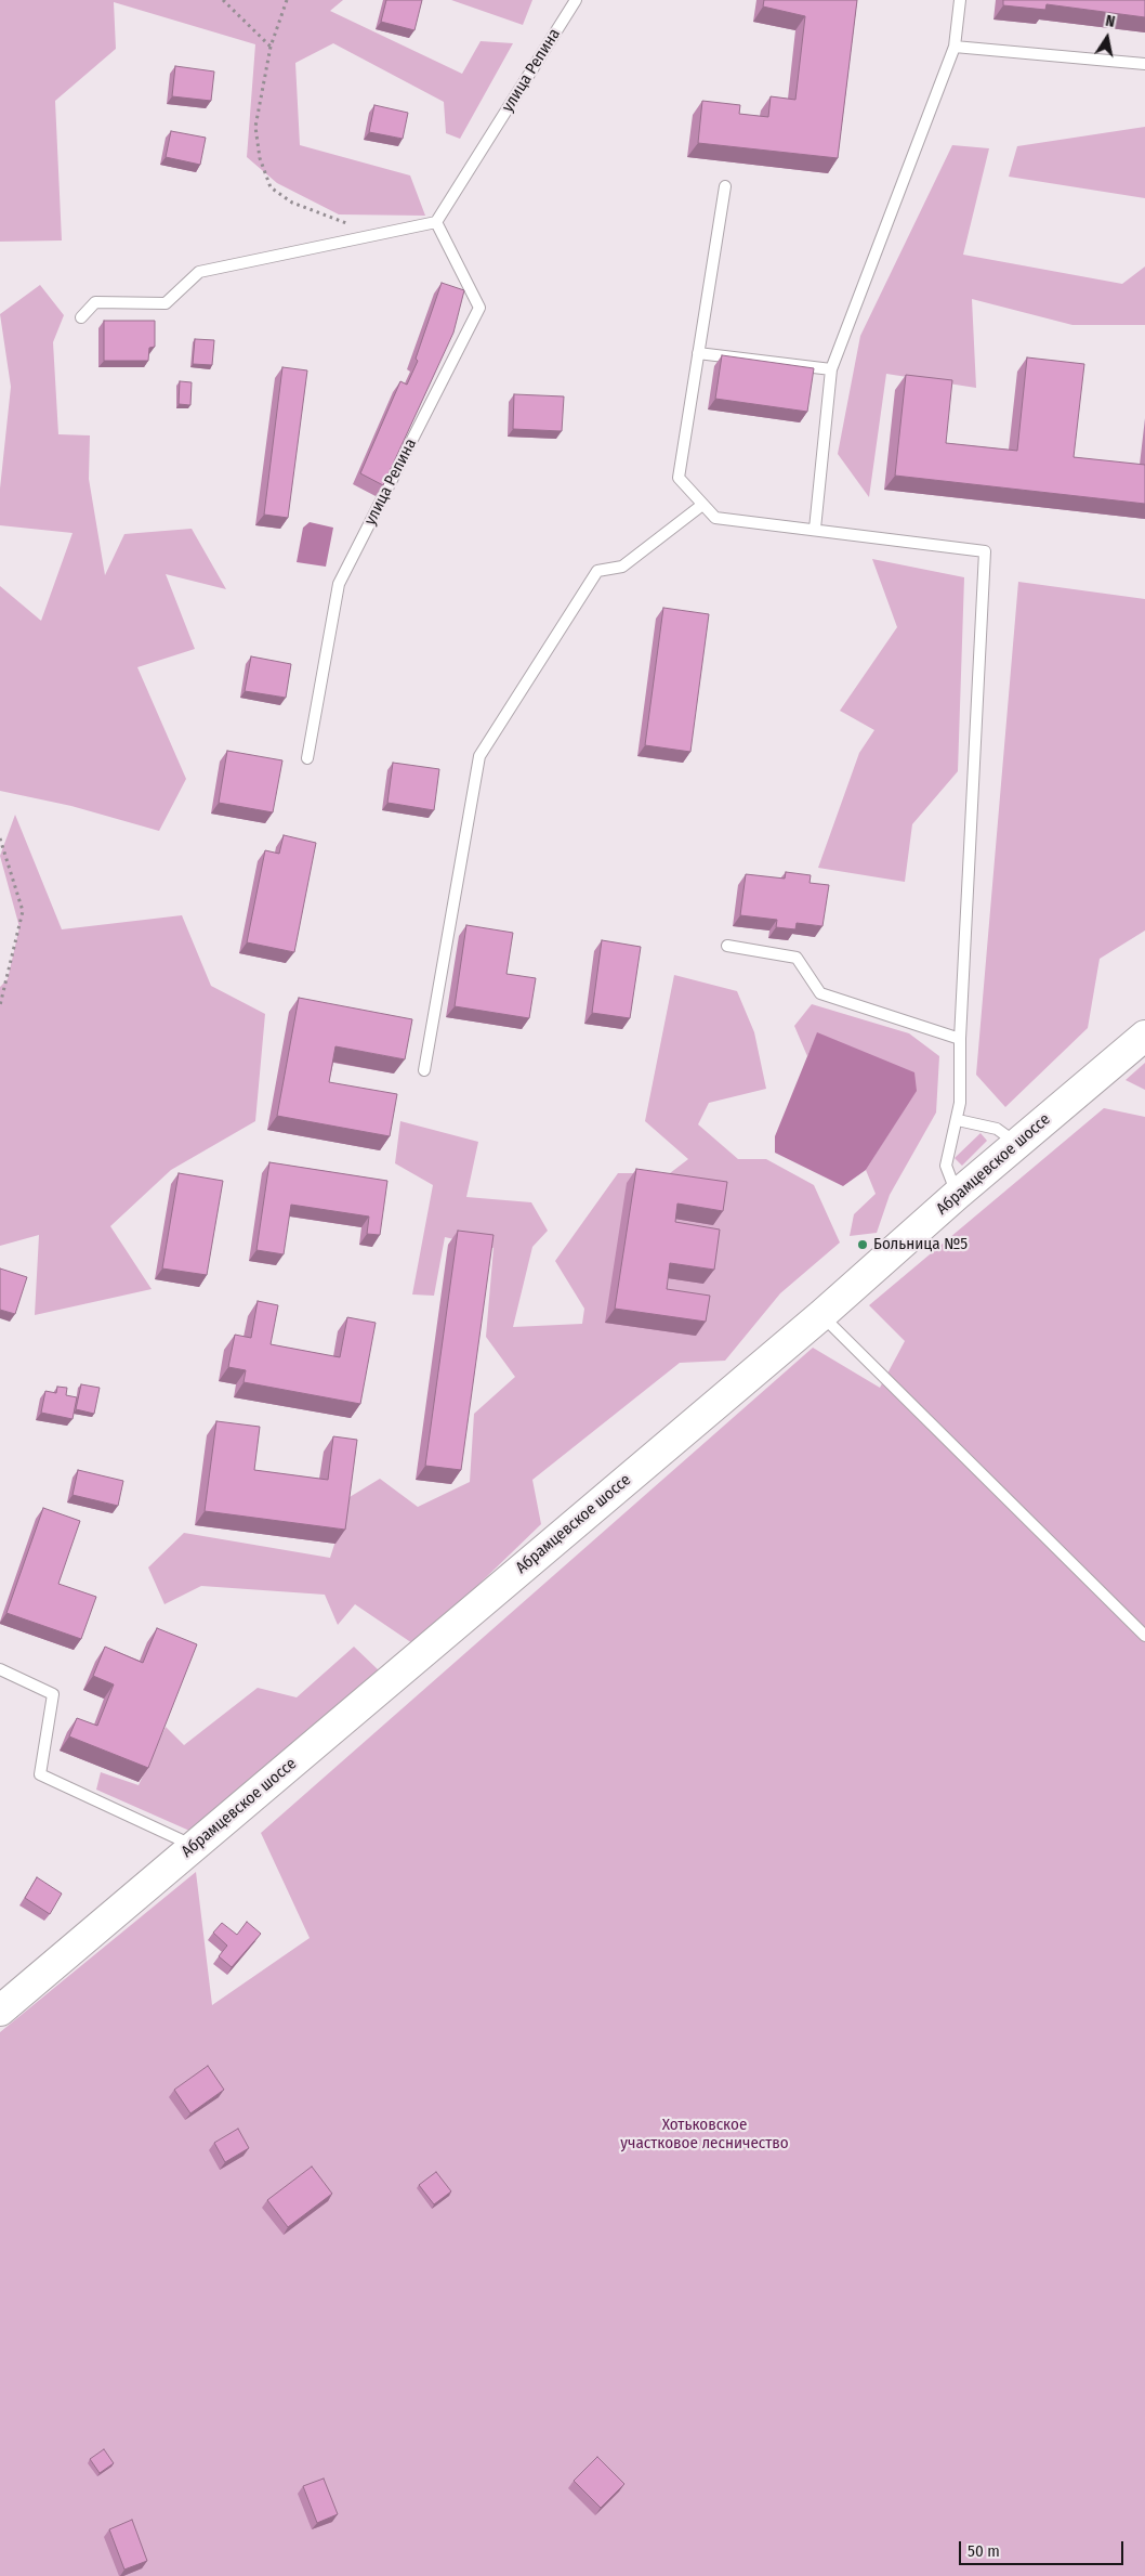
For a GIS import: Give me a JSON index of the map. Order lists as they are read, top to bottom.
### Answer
{
  "streets": {
    "street": ["Абрамцевское шоссе"],
    "lane": ["улица Репина"]
  },
  "parks": ["Хотьковское участковое лесничество"],
  "places": ["Больница №5"],
  "scale_bar": "50 m",
  "north": "top"
}
